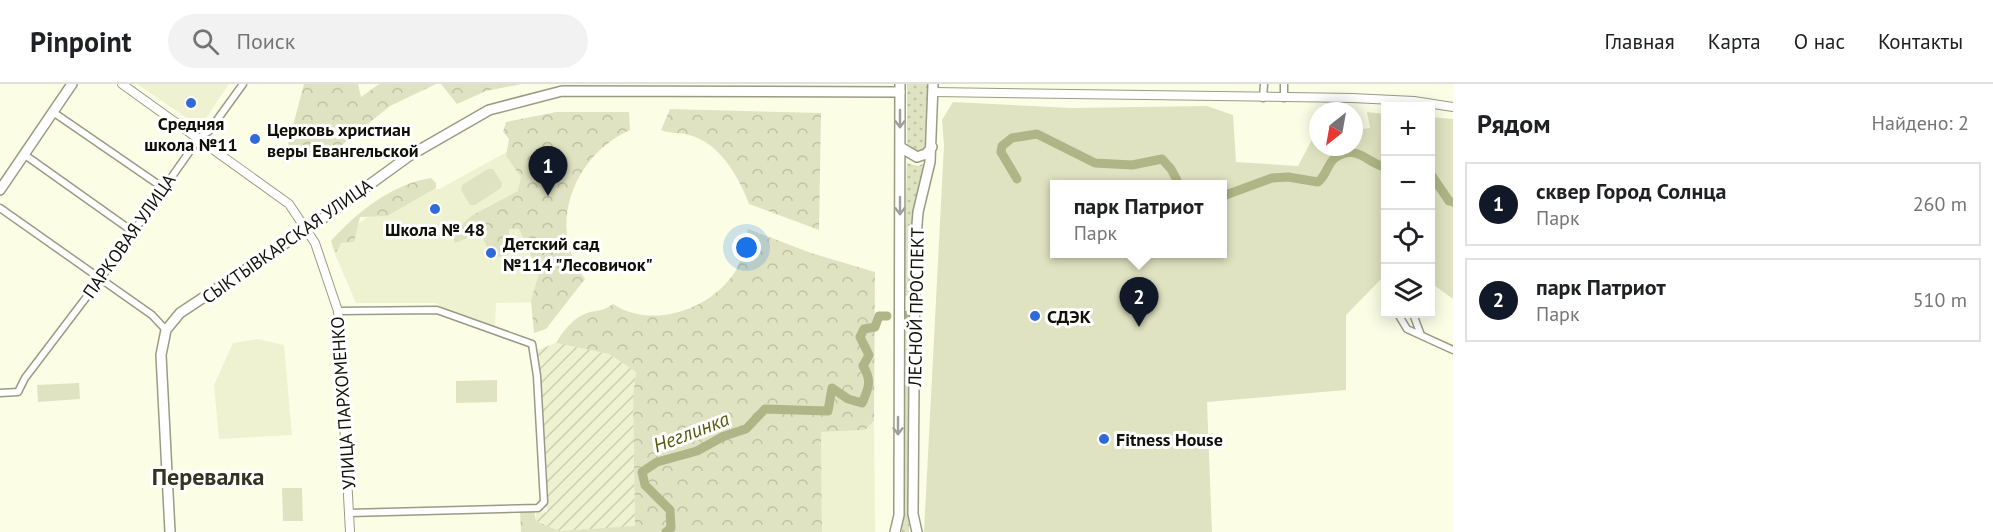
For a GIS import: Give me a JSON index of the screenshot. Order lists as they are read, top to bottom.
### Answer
{
  "streets": {
    "main road": ["СЫКТЫВКАРСКАЯ УЛИЦА", "ЛЕСНОЙ ПРОСПЕКТ"],
    "street": ["ПАРКОВАЯ УЛИЦА", "УЛИЦА ПАРХОМЕНКО"]
  },
  "crossings": [
    ["ПАРКОВАЯ УЛИЦА", "УЛИЦА ПАРХОМЕНКО"],
    ["СЫКТЫВКАРСКАЯ УЛИЦА", "ЛЕСНОЙ ПРОСПЕКТ"],
    ["СЫКТЫВКАРСКАЯ УЛИЦА", "УЛИЦА ПАРХОМЕНКО"]
  ],
  "districts": ["Перевалка"],
  "water": ["Неглинка"],
  "places": [
    "Средняя школа №11",
    "Церковь христиан веры Евангельской",
    "Школа № 48",
    "Детский сад №114 \"Лесовичок\"",
    "СДЭК",
    "Fitness House"
  ],
  "north": "bottom left",
  "page": {
    "header": "Pinpoint",
    "search": "Поиск",
    "nav": [
      "Главная",
      "Карта",
      "О нас",
      "Контакты"
    ],
    "heading": ["Рядом", "Найдено: 2"],
    "map_buttons": ["+", "−"],
    "pins": ["1", "2"],
    "list": [
      {
        "mark": "1",
        "name": "сквер Город Солнца",
        "note": "Парк",
        "value": "260 m"
      },
      {
        "mark": "2",
        "name": "парк Патриот",
        "note": "Парк",
        "value": "510 m"
      }
    ],
    "popup": ["парк Патриот", "Парк"]
  }
}
